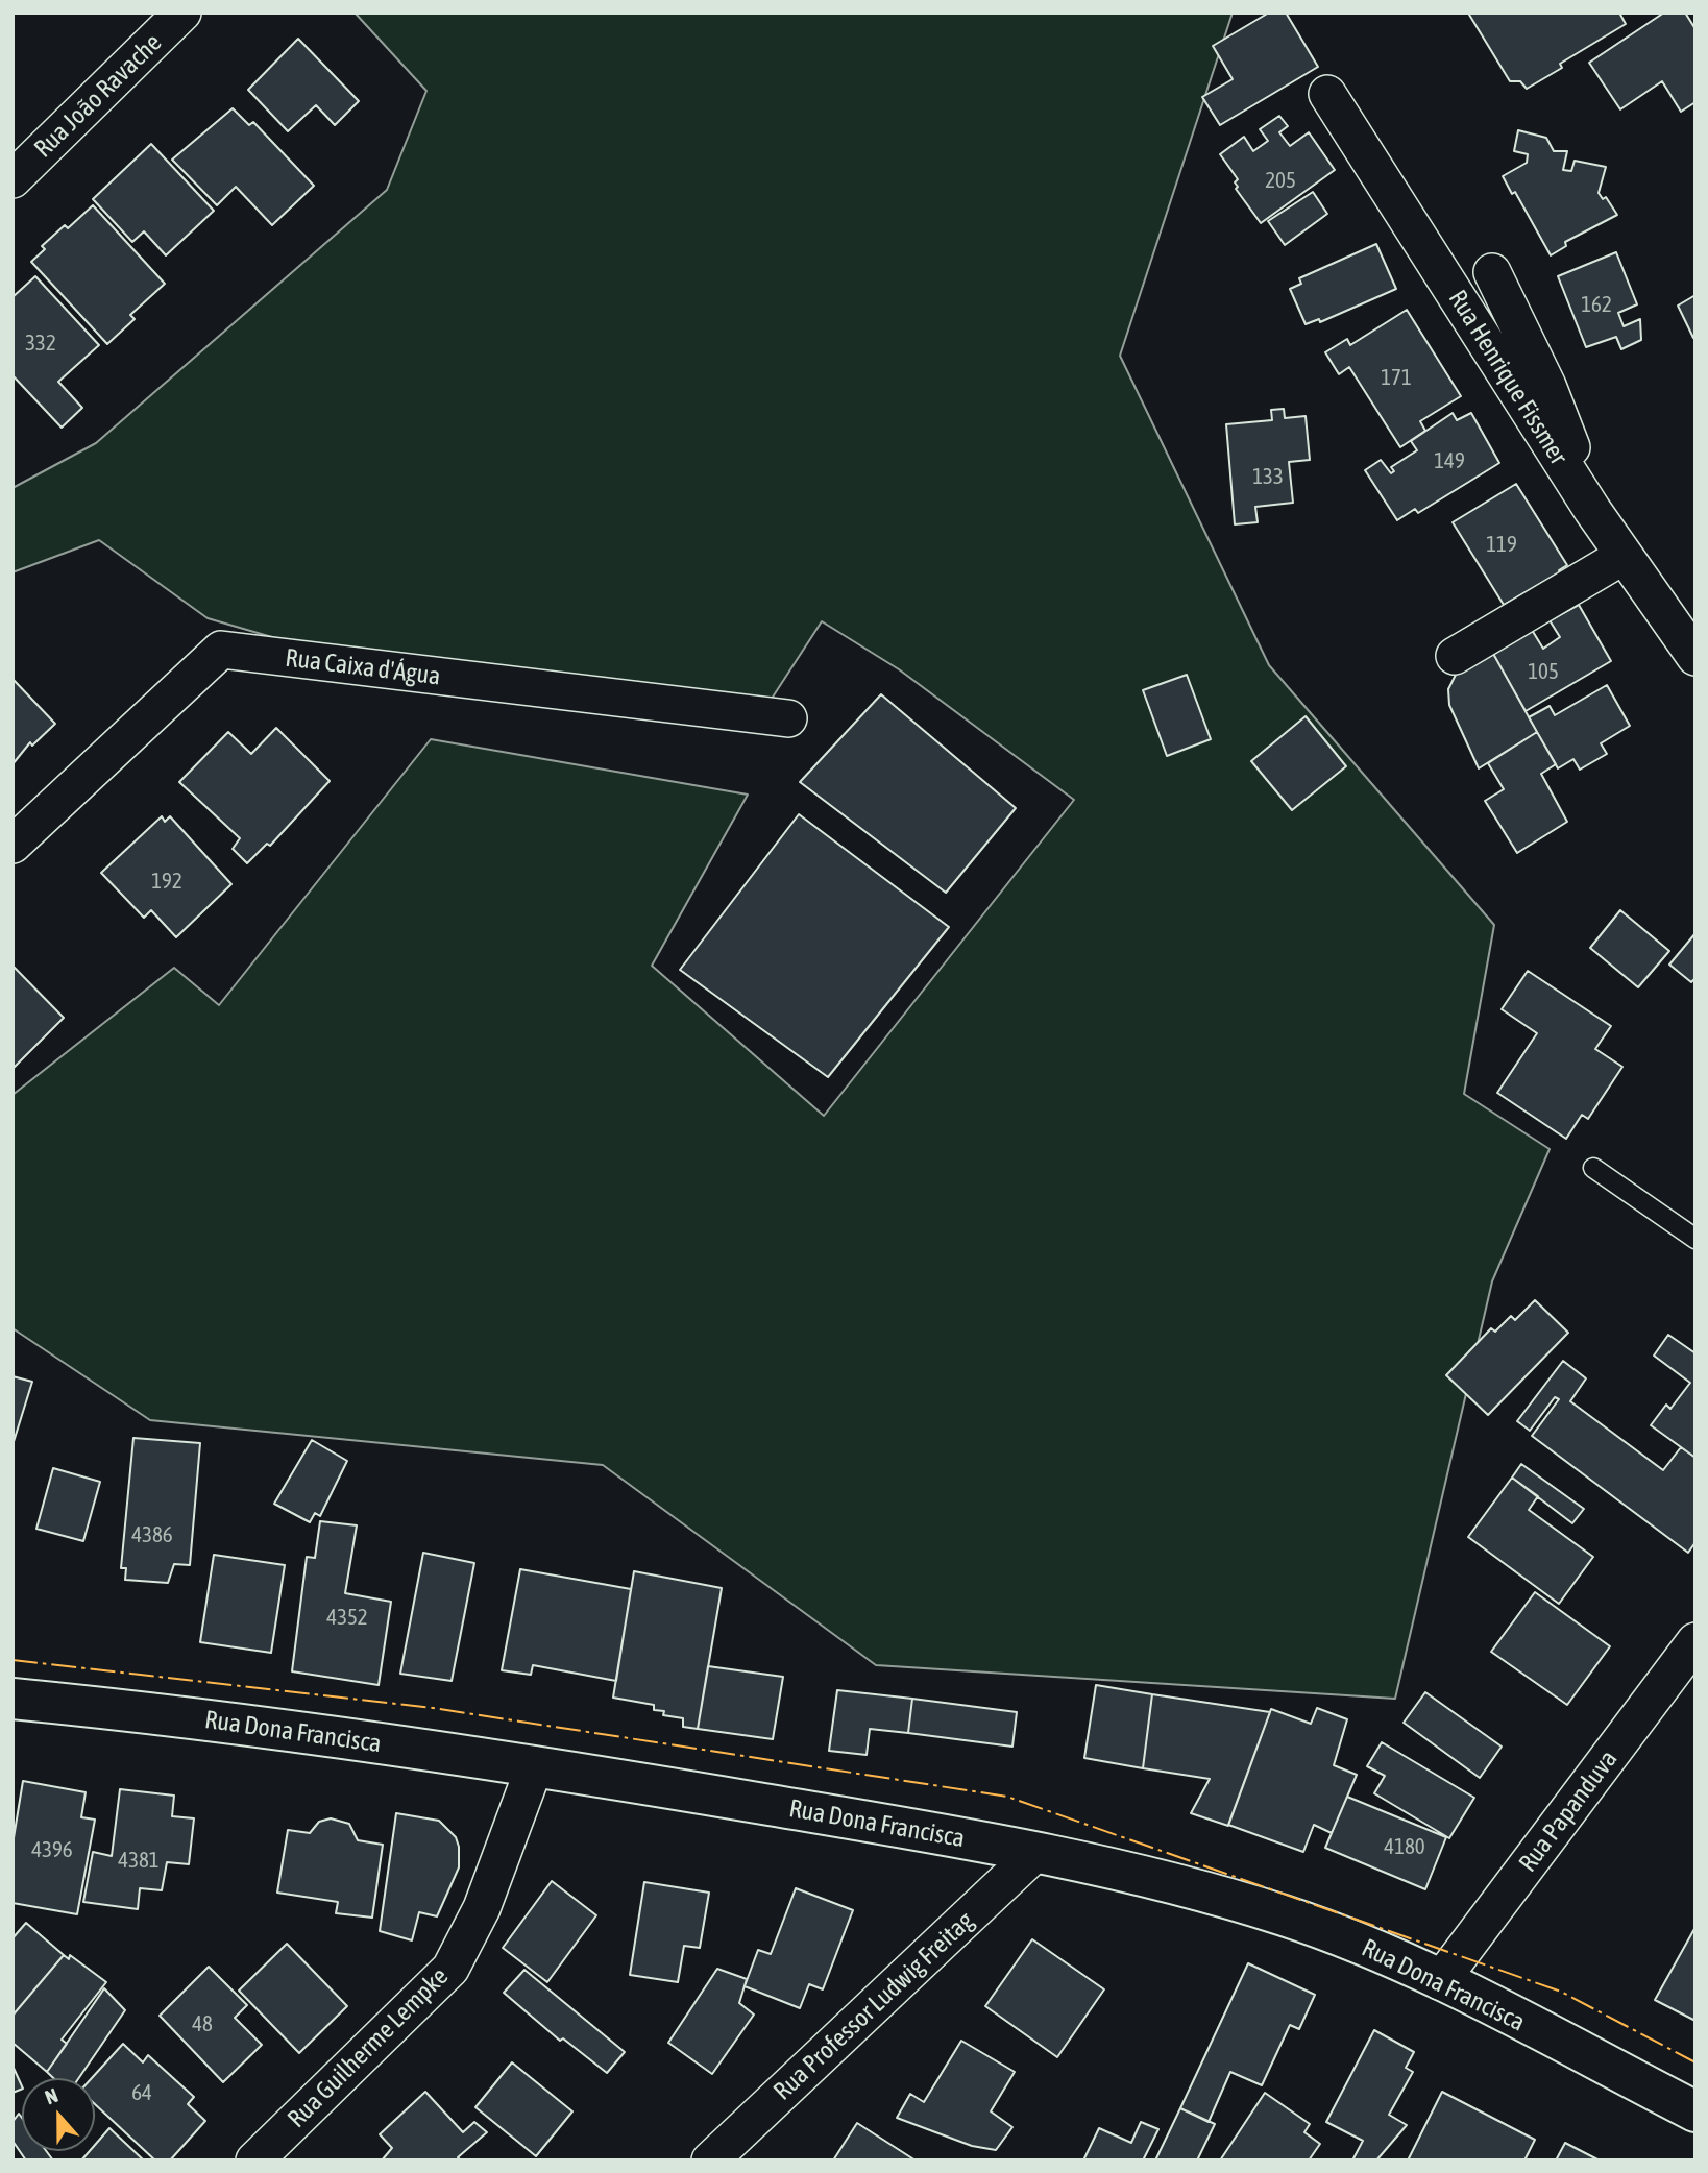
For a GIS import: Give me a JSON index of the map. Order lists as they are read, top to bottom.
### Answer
{
  "streets": {
    "main road": ["Rua Dona Francisca"],
    "street": [
      "Rua João Ravache",
      "Rua Henrique Fissmer",
      "Rua Caixa d'Água",
      "Rua Papanduva",
      "Rua Professor Ludwig Freitag",
      "Rua Guilherme Lempke"
    ]
  },
  "crossings": [
    ["Rua Dona Francisca", "Rua Papanduva"],
    ["Rua Dona Francisca", "Rua Professor Ludwig Freitag"],
    ["Rua Dona Francisca", "Rua Guilherme Lempke"]
  ],
  "house_numbers": [
    "205",
    "162",
    "332",
    "171",
    "149",
    "133",
    "119",
    "105",
    "192",
    "4386",
    "4352",
    "4180",
    "4396",
    "4381",
    "48",
    "64"
  ],
  "north": "top"
}
